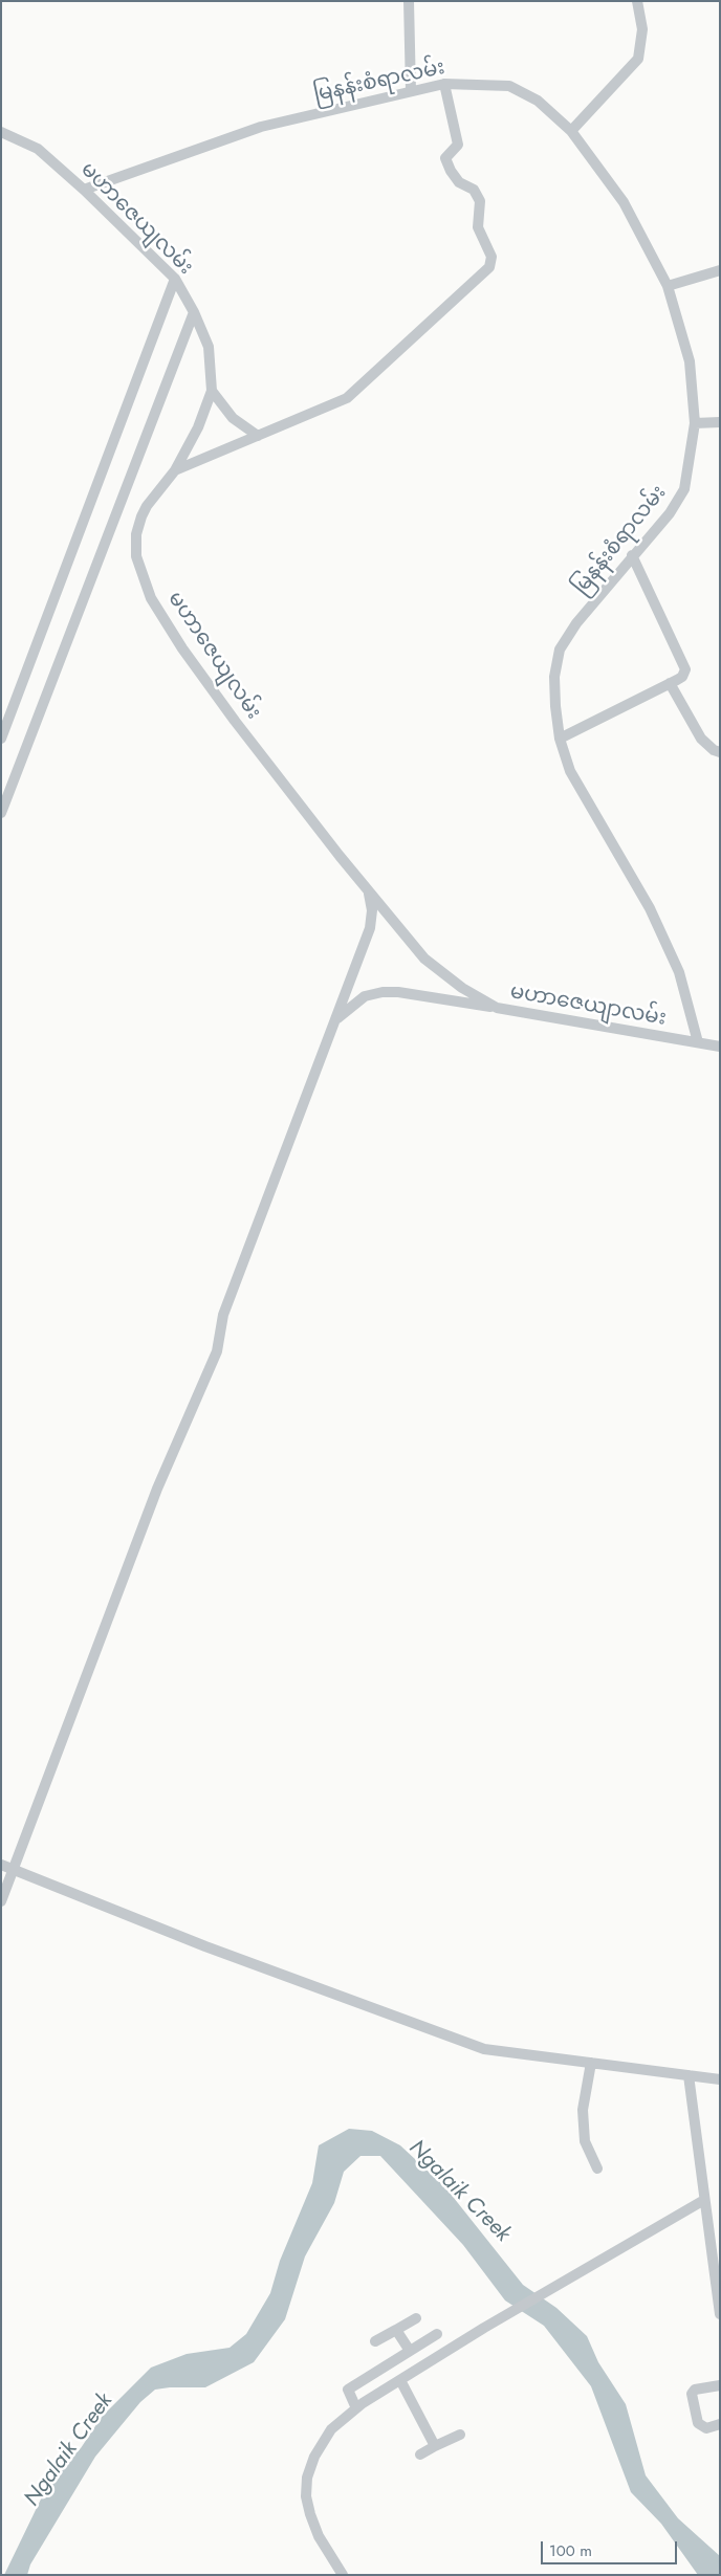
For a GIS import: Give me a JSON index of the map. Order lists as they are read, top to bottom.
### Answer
{
  "streets": {
    "street": ["မြနန်းစံရာလမ်း", "မဟာဇေယျလမ်း", "မဟာဇေယျာလမ်း"]
  },
  "crossings": [
    ["မြနန်းစံရာလမ်း", "မဟာဇေယျလမ်း"],
    ["မြနန်းစံရာလမ်း", "မဟာဇေယျာလမ်း"],
    ["မဟာဇေယျလမ်း", "မဟာဇေယျာလမ်း"]
  ],
  "water": ["Ngalaik Creek"],
  "scale_bar": "100 m"
}
